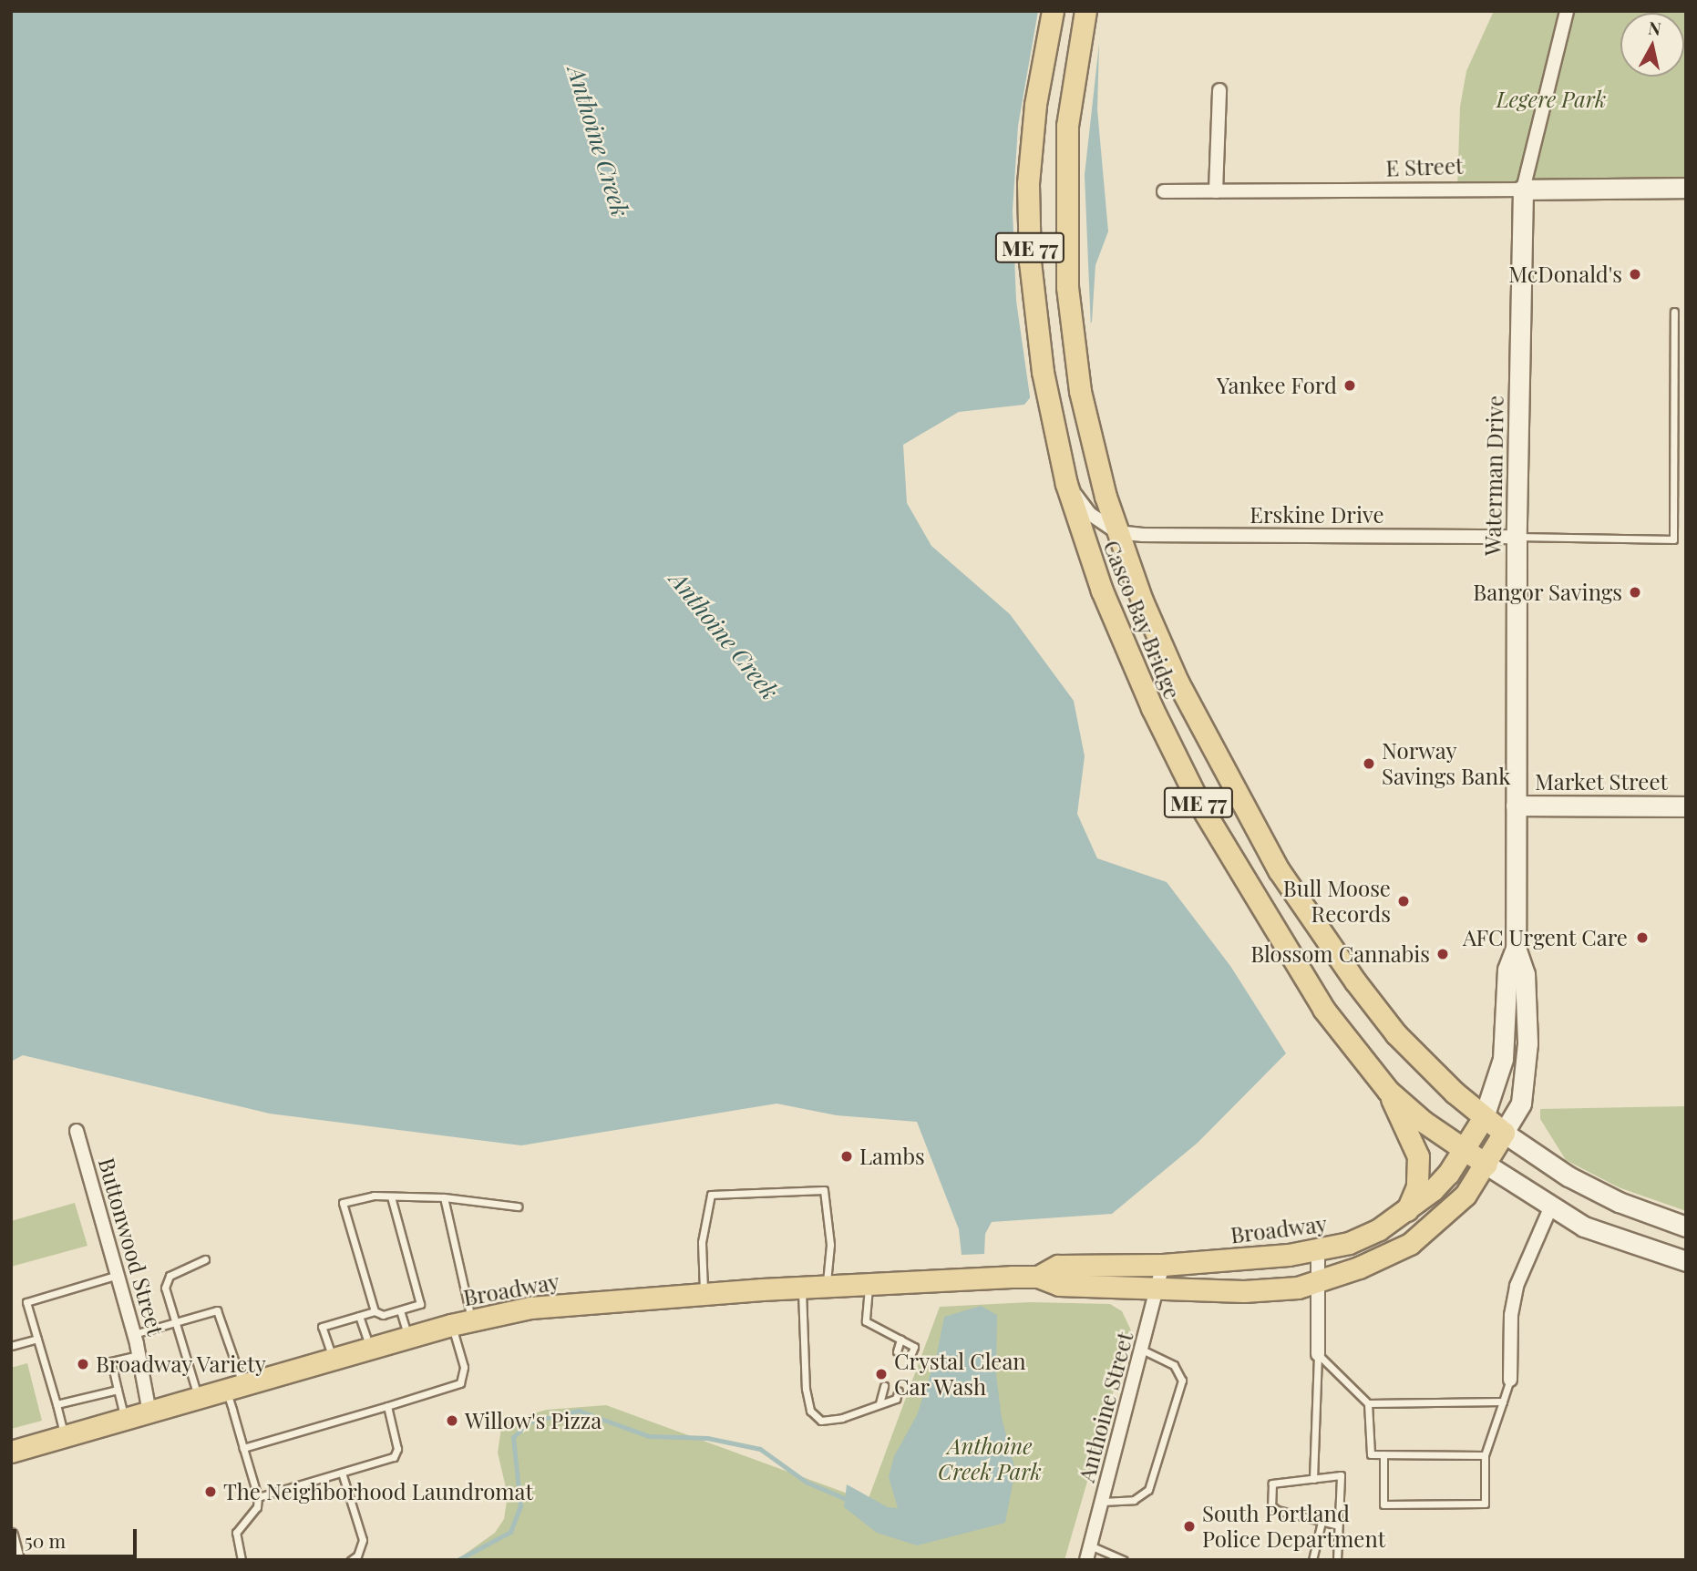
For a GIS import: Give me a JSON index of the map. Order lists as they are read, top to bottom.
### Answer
{
  "streets": {
    "main road": [
      "ME 77",
      "Waterman Drive",
      "Casco Bay Bridge",
      "Broadway"
    ],
    "street": [
      "E Street",
      "Erskine Drive",
      "Market Street",
      "Buttonwood Street",
      "Anthoine Street"
    ]
  },
  "crossings": [
    ["E Street", "Waterman Drive"],
    ["ME 77", "Waterman Drive"],
    ["ME 77", "Casco Bay Bridge"],
    ["ME 77", "Broadway"],
    ["Waterman Drive", "Erskine Drive"],
    ["Waterman Drive", "Casco Bay Bridge"],
    ["Waterman Drive", "Market Street"],
    ["Waterman Drive", "Broadway"],
    ["Erskine Drive", "Casco Bay Bridge"],
    ["Casco Bay Bridge", "Broadway"],
    ["Broadway", "Buttonwood Street"],
    ["Broadway", "Anthoine Street"]
  ],
  "water": ["Anthoine Creek"],
  "parks": ["Legere Park", "Anthoine Creek Park"],
  "places": [
    "McDonald's",
    "Yankee Ford",
    "Bangor Savings",
    "Norway Savings Bank",
    "Bull Moose Records",
    "AFC Urgent Care",
    "Blossom Cannabis",
    "Lambs",
    "Broadway Variety",
    "Crystal Clean Car Wash",
    "Willow's Pizza",
    "The Neighborhood Laundromat",
    "South Portland Police Department"
  ],
  "scale_bar": "50 m",
  "north": "top"
}
